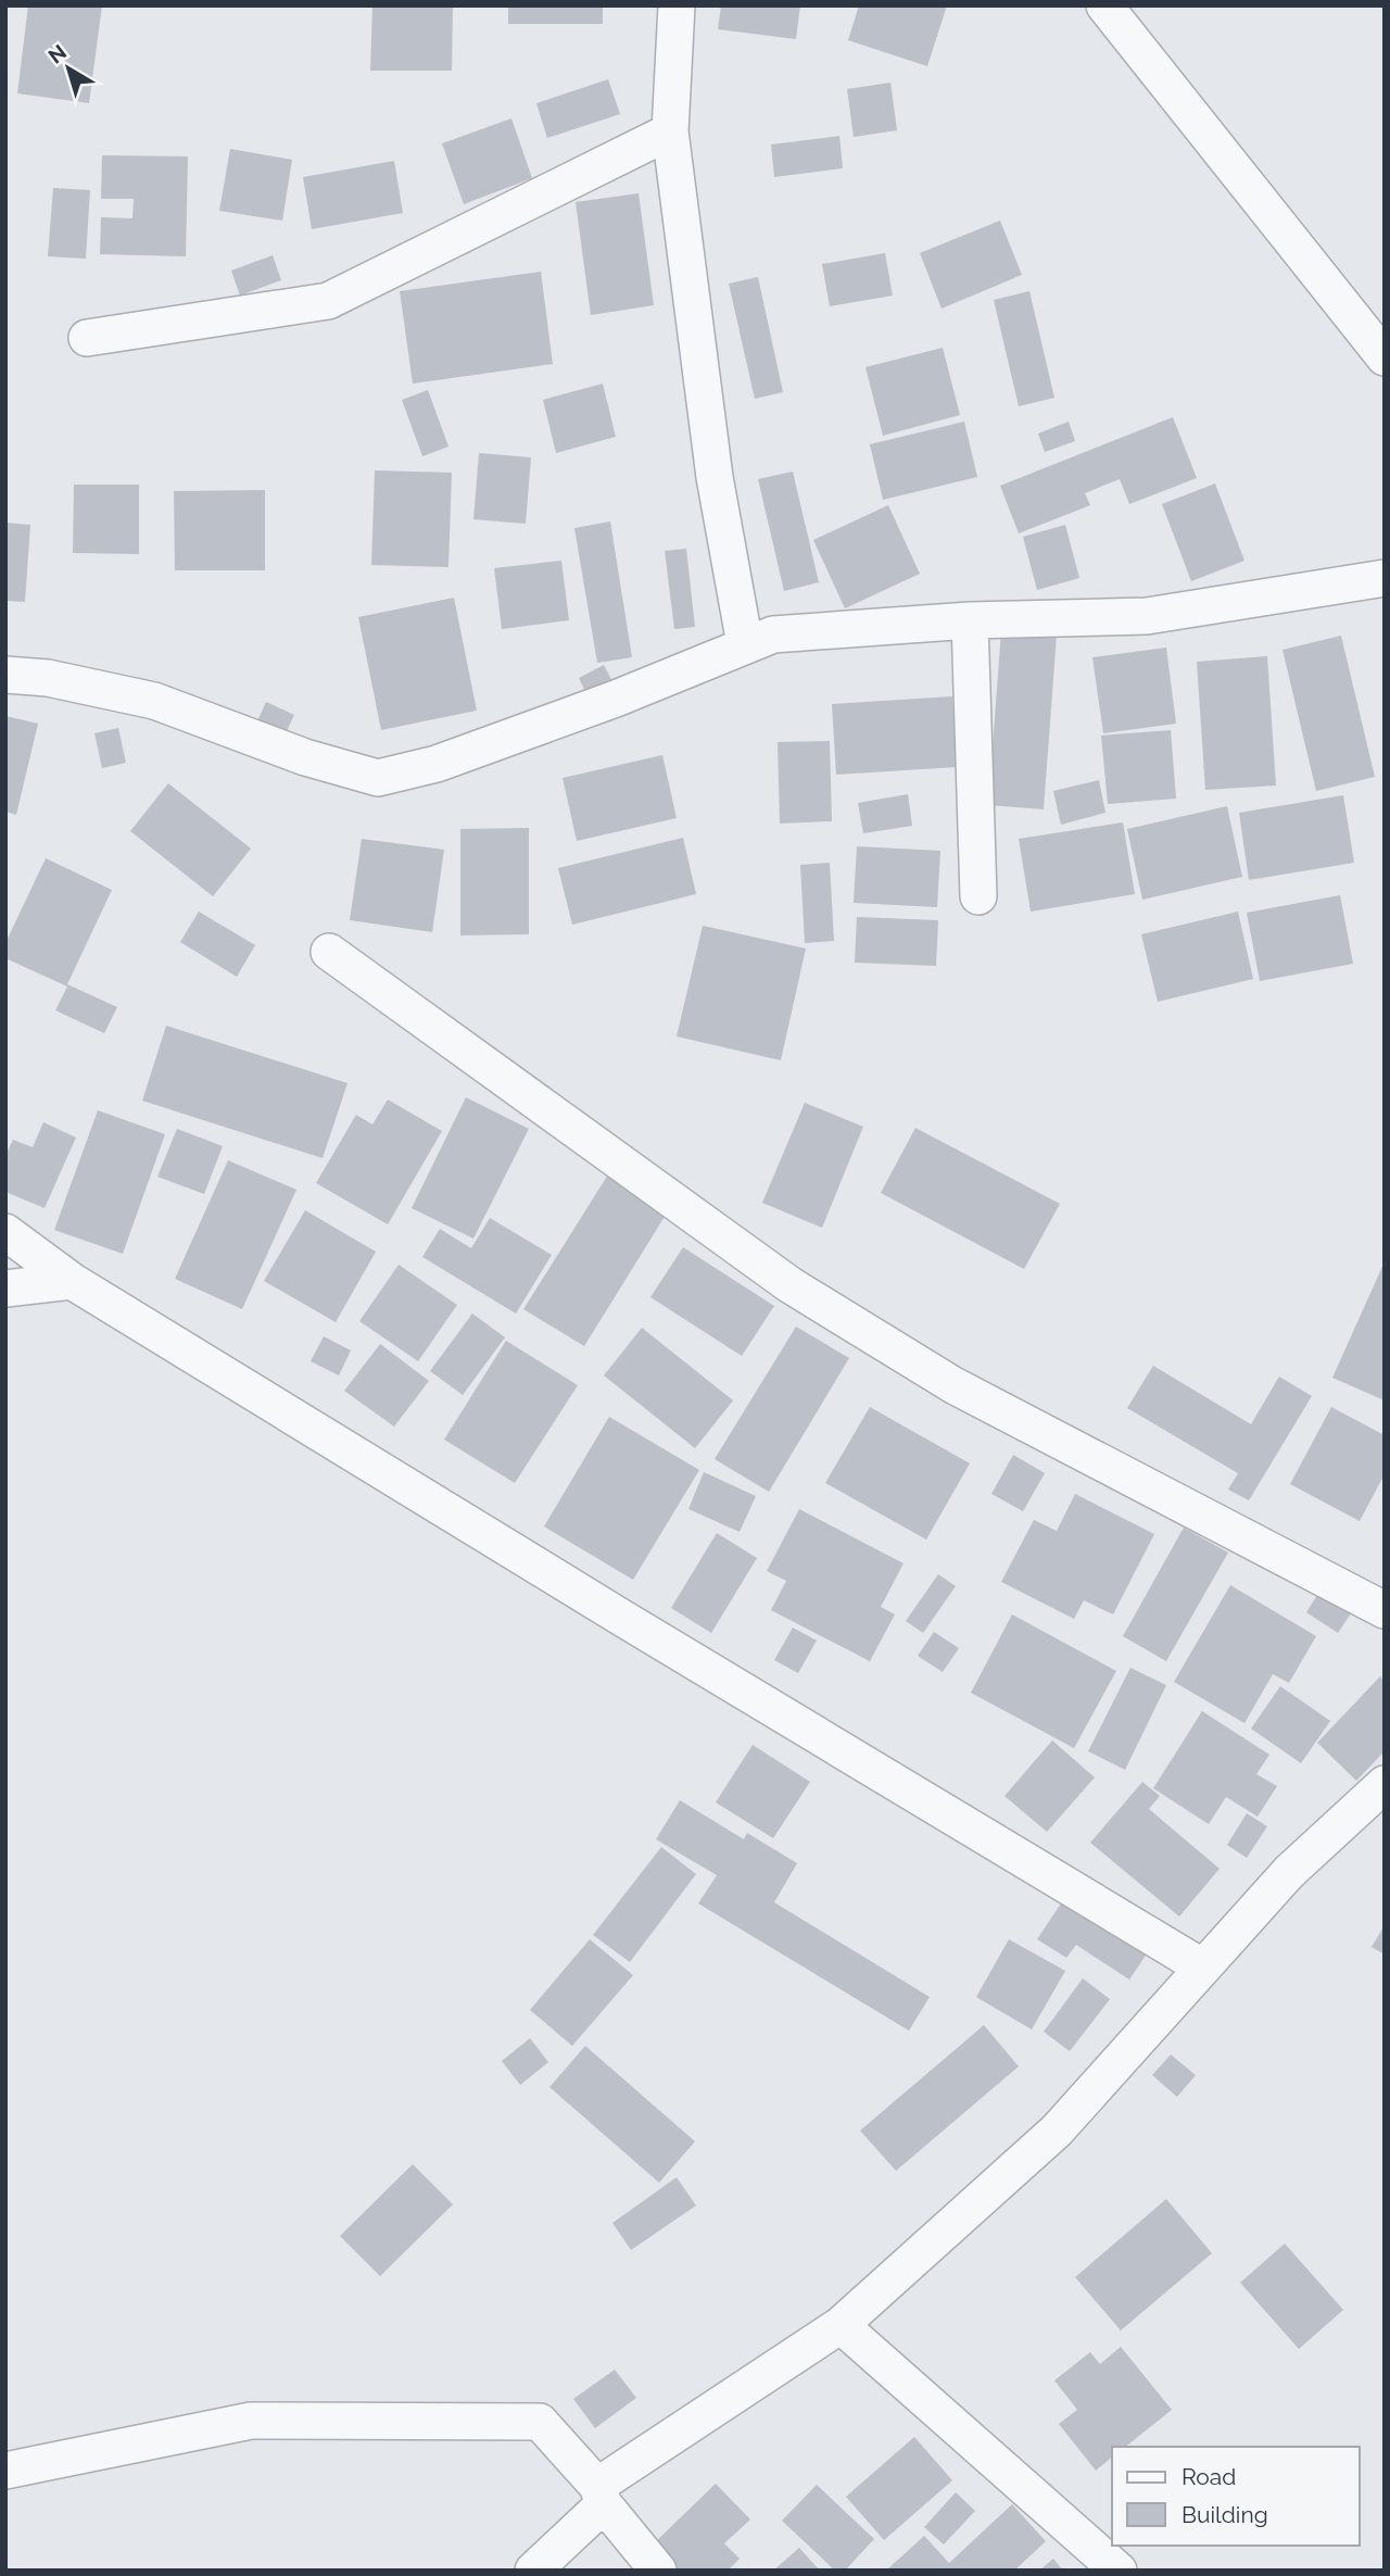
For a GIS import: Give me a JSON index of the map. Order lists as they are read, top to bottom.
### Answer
{
  "legend": ["Road", "Building"],
  "north": "top left"
}
